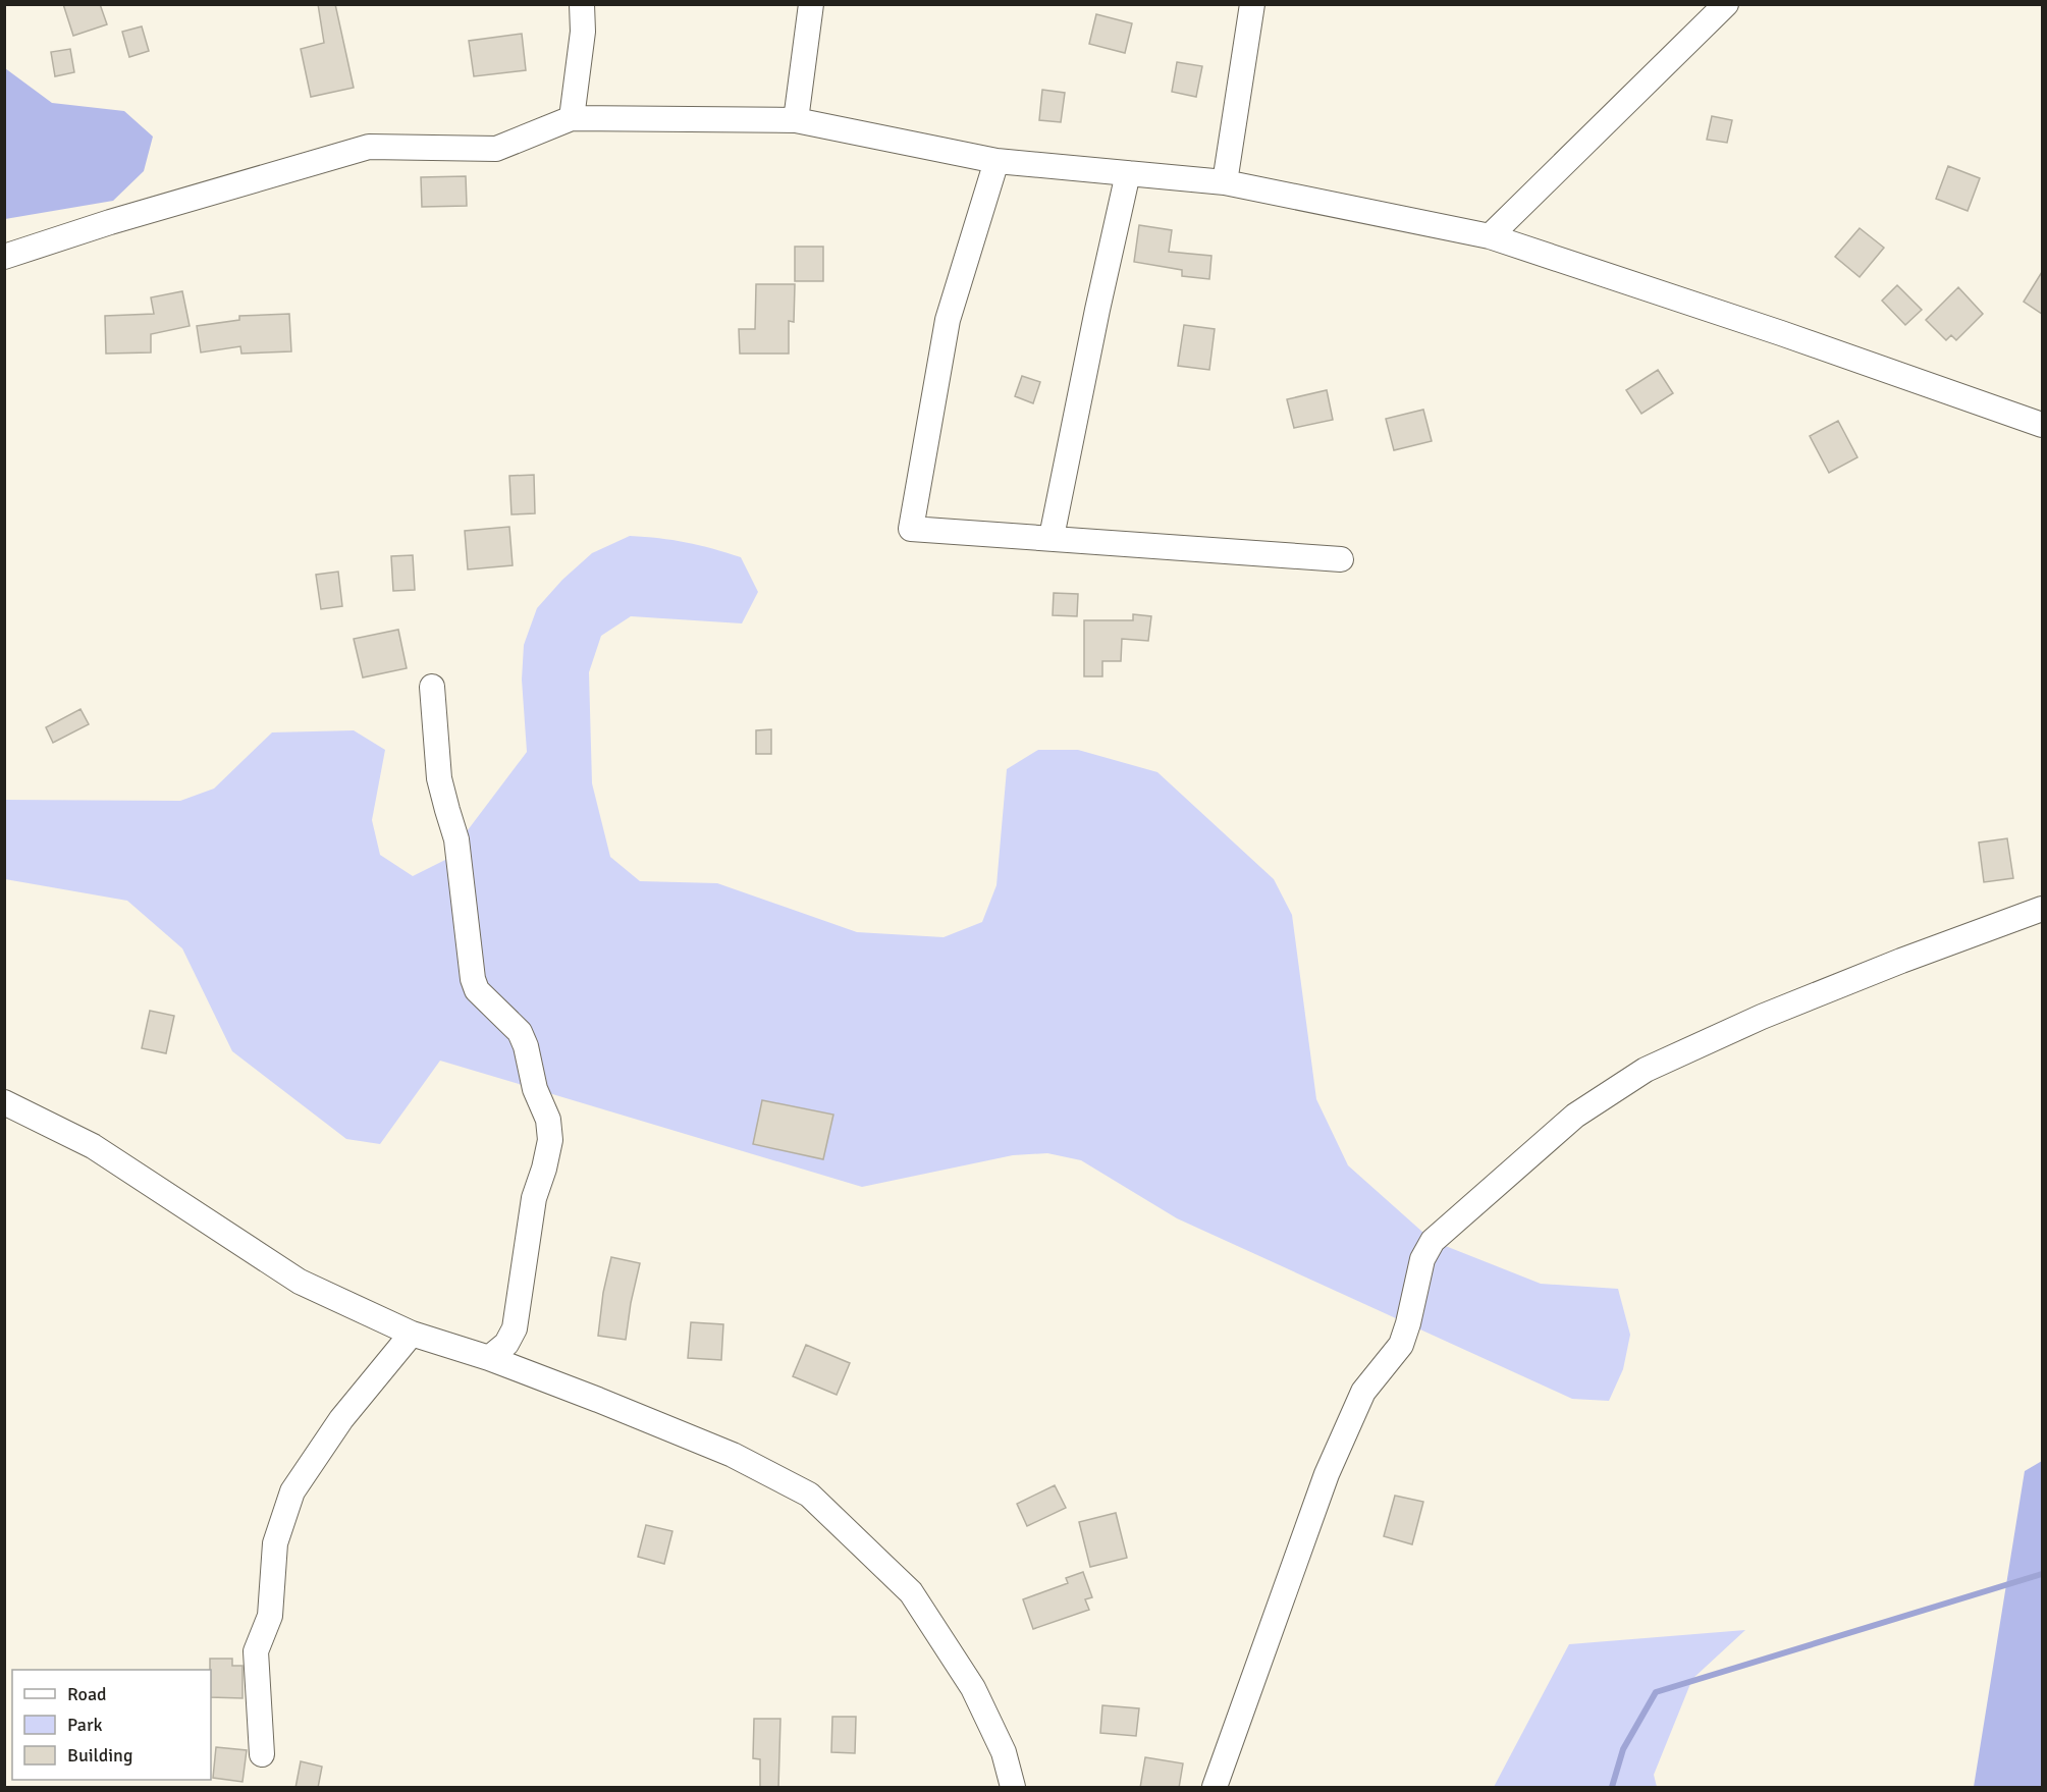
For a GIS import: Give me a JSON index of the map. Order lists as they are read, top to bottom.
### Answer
{
  "legend": ["Road", "Park", "Building"]
}
